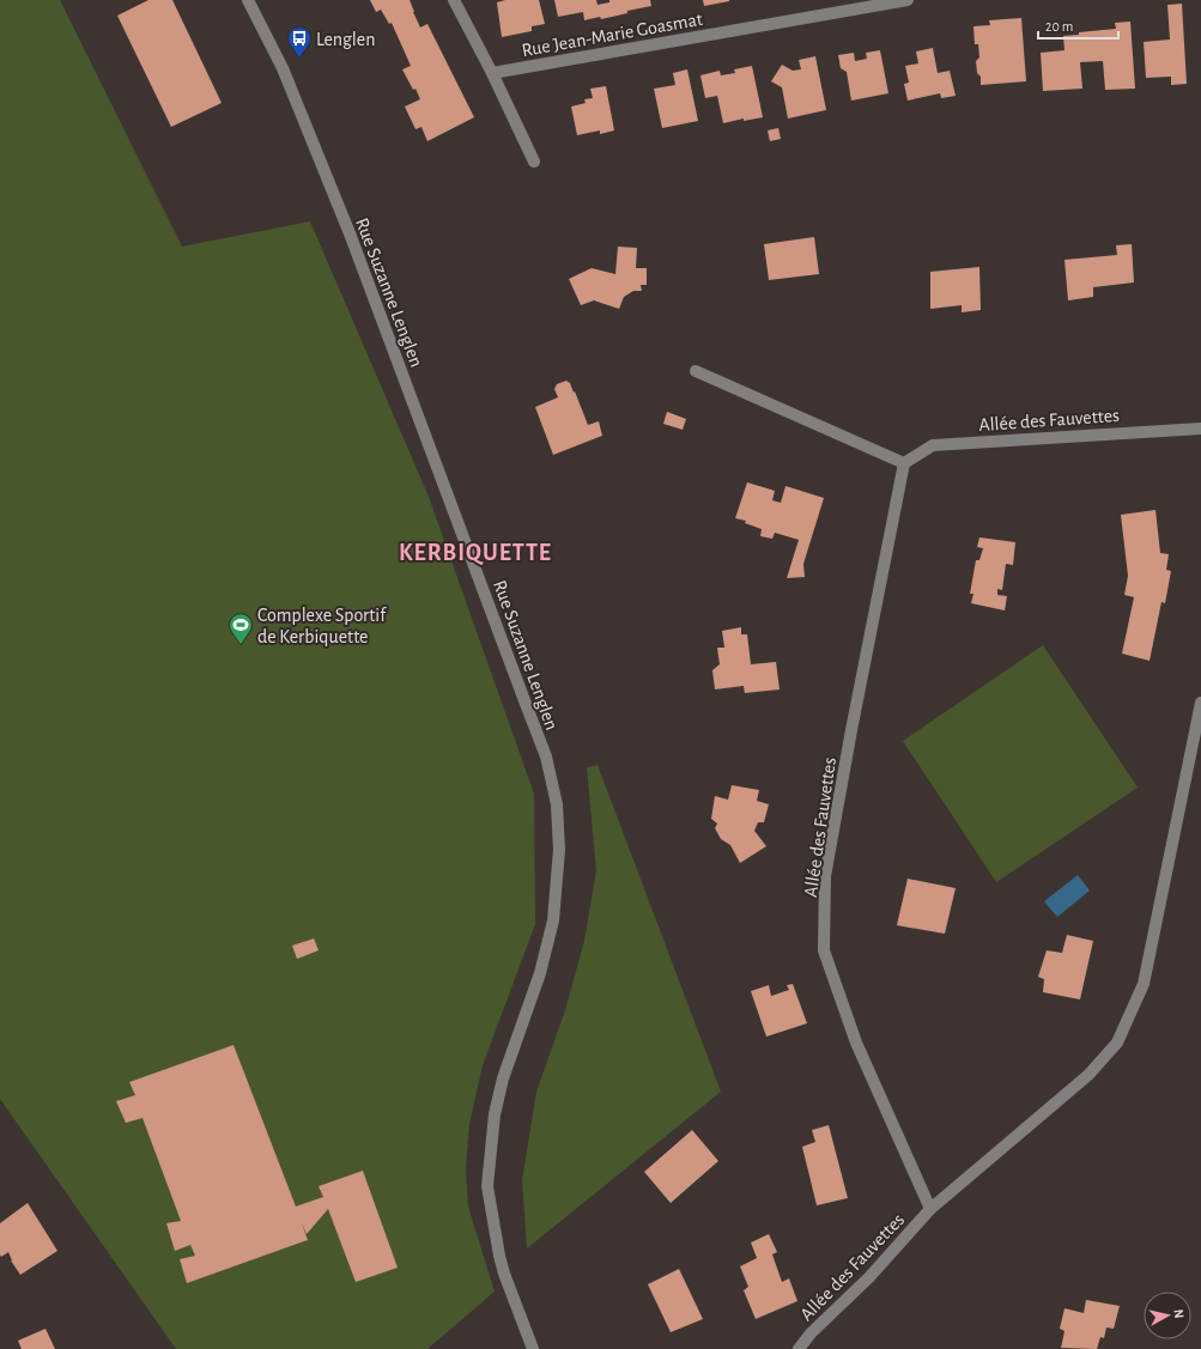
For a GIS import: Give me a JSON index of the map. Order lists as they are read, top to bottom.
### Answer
{
  "streets": {
    "street": ["Rue Jean-Marie Goasmat", "Rue Suzanne Lenglen", "Allée des Fauvettes"]
  },
  "districts": ["KERBIQUETTE"],
  "places": {
    "bus stop": ["Lenglen"],
    "sports": ["Complexe Sportif de Kerbiquette"]
  },
  "scale_bar": "20 m",
  "north": "right"
}
